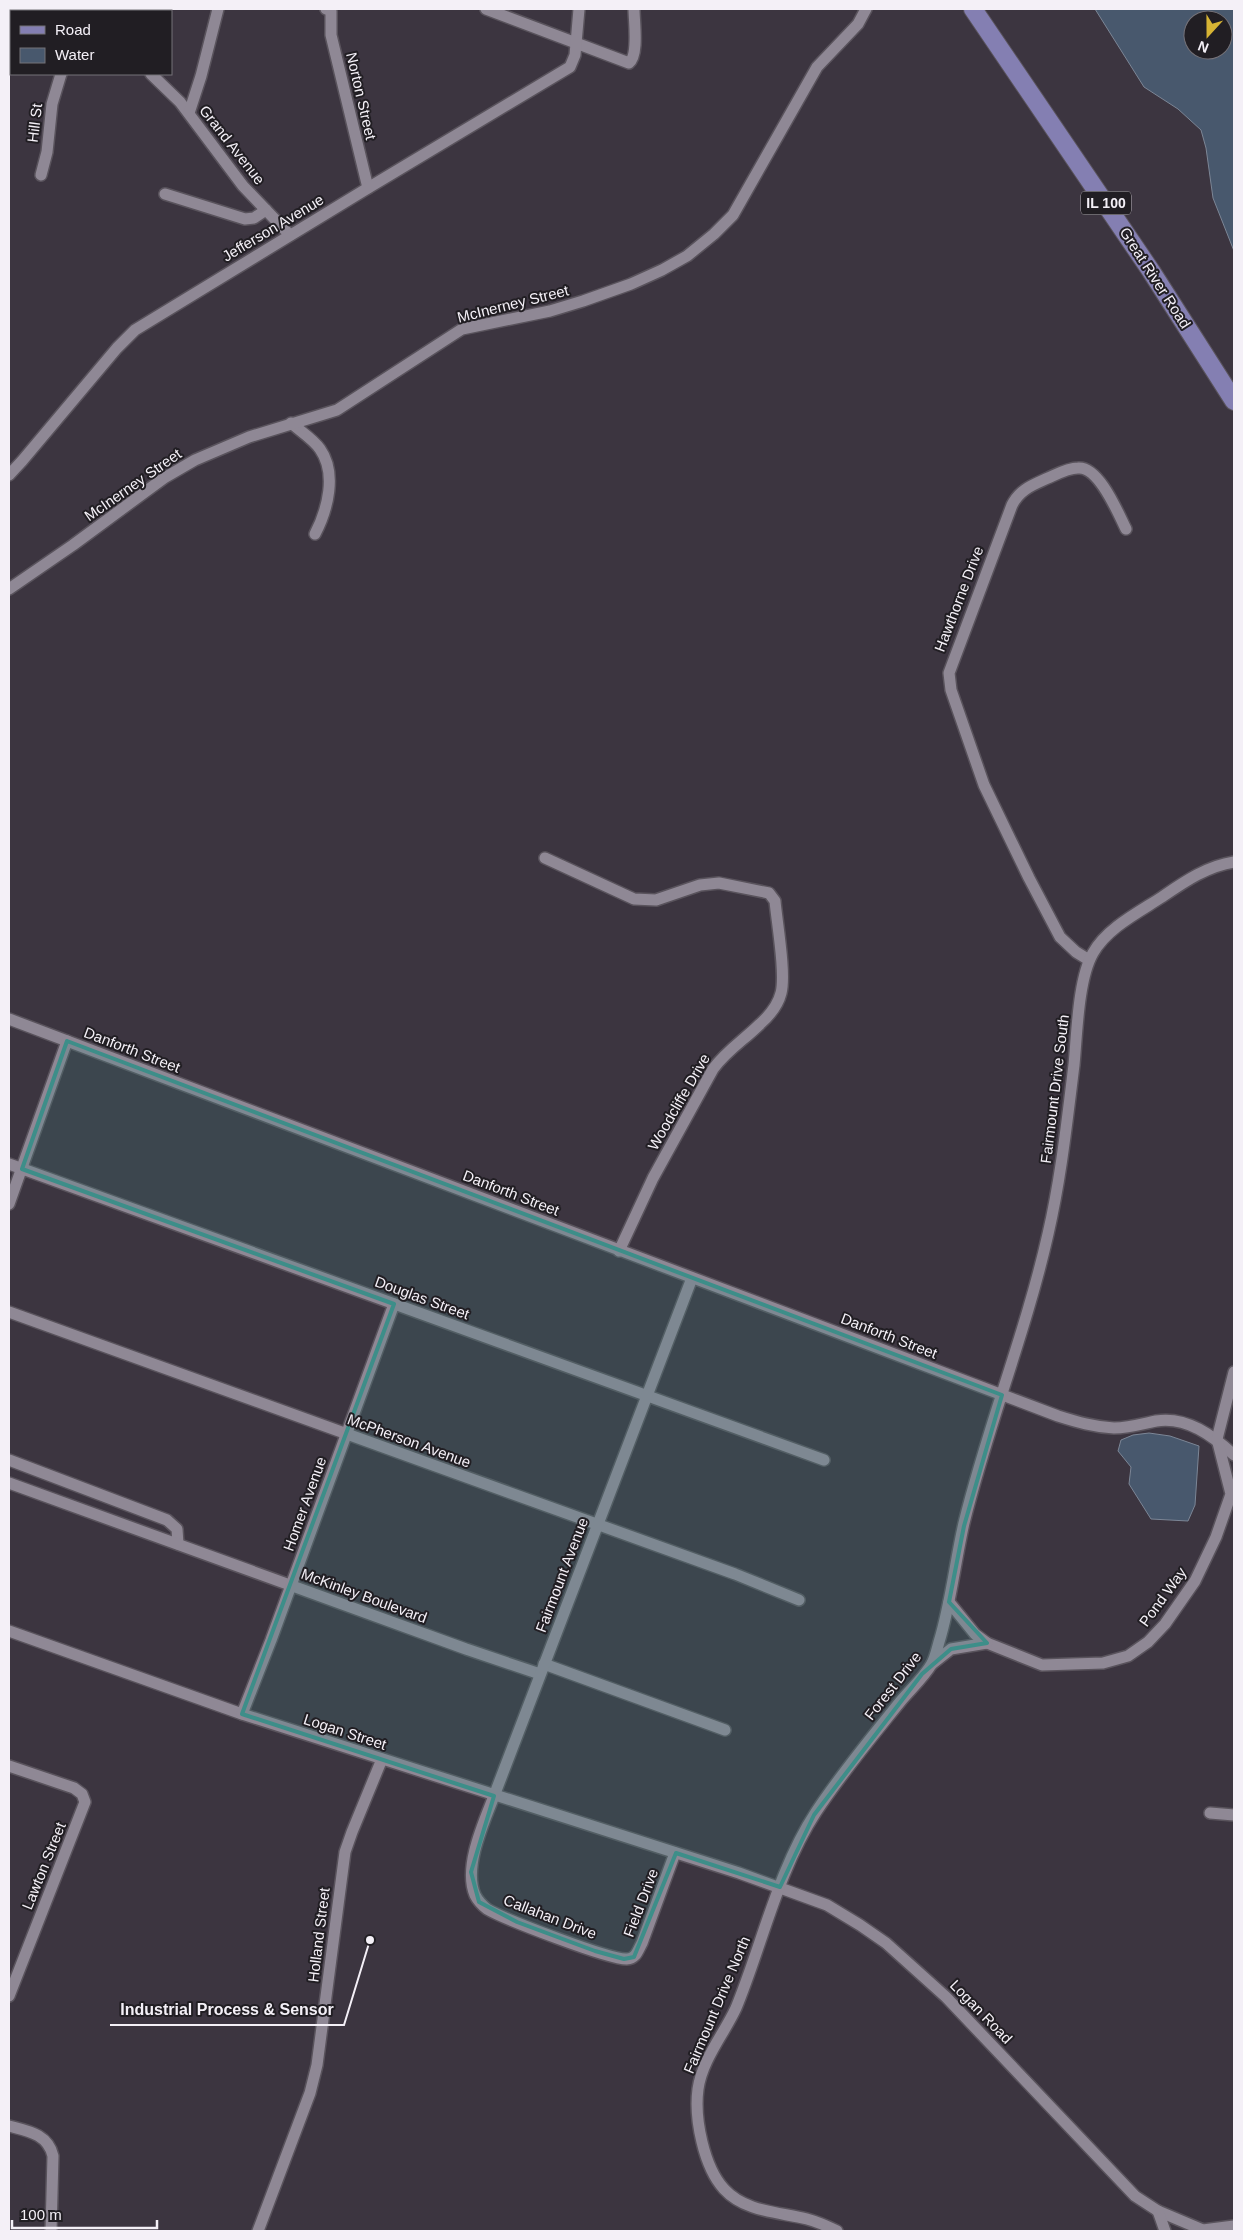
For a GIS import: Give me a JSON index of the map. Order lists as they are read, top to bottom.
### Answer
{
  "streets": {
    "main road": ["IL 100", "Great River Road"],
    "street": [
      "Norton Street",
      "Hill St",
      "Grand Avenue",
      "Jefferson Avenue",
      "McInerney Street",
      "Hawthorne Drive",
      "Danforth Street",
      "Fairmount Drive South",
      "Woodcliffe Drive",
      "Douglas Street",
      "McPherson Avenue",
      "Homer Avenue",
      "Fairmount Avenue",
      "McKinley Boulevard",
      "Pond Way",
      "Forest Drive",
      "Logan Street",
      "Lawton Street",
      "Field Drive",
      "Callahan Drive",
      "Holland Street",
      "Fairmount Drive North",
      "Logan Road"
    ]
  },
  "crossings": [
    ["Norton Street", "Jefferson Avenue"],
    ["Grand Avenue", "Jefferson Avenue"],
    ["Hawthorne Drive", "Fairmount Drive South"],
    ["Danforth Street", "Fairmount Drive South"],
    ["Danforth Street", "Woodcliffe Drive"],
    ["Danforth Street", "Fairmount Avenue"],
    ["Danforth Street", "Pond Way"],
    ["Danforth Street", "Forest Drive"],
    ["Fairmount Drive South", "Forest Drive"],
    ["Douglas Street", "Homer Avenue"],
    ["Douglas Street", "Fairmount Avenue"],
    ["McPherson Avenue", "Homer Avenue"],
    ["McPherson Avenue", "Fairmount Avenue"],
    ["Homer Avenue", "McKinley Boulevard"],
    ["Homer Avenue", "Logan Street"],
    ["Fairmount Avenue", "McKinley Boulevard"],
    ["Fairmount Avenue", "Logan Street"],
    ["Fairmount Avenue", "Callahan Drive"],
    ["Pond Way", "Forest Drive"],
    ["Forest Drive", "Fairmount Drive North"],
    ["Forest Drive", "Logan Road"],
    ["Logan Street", "Field Drive"],
    ["Logan Street", "Holland Street"],
    ["Logan Street", "Logan Road"],
    ["Field Drive", "Callahan Drive"],
    ["Field Drive", "Logan Road"],
    ["Fairmount Drive North", "Logan Road"]
  ],
  "places": ["Industrial Process & Sensor"],
  "legend": ["Road", "Water"],
  "scale_bar": "100 m",
  "north": "bottom"
}
